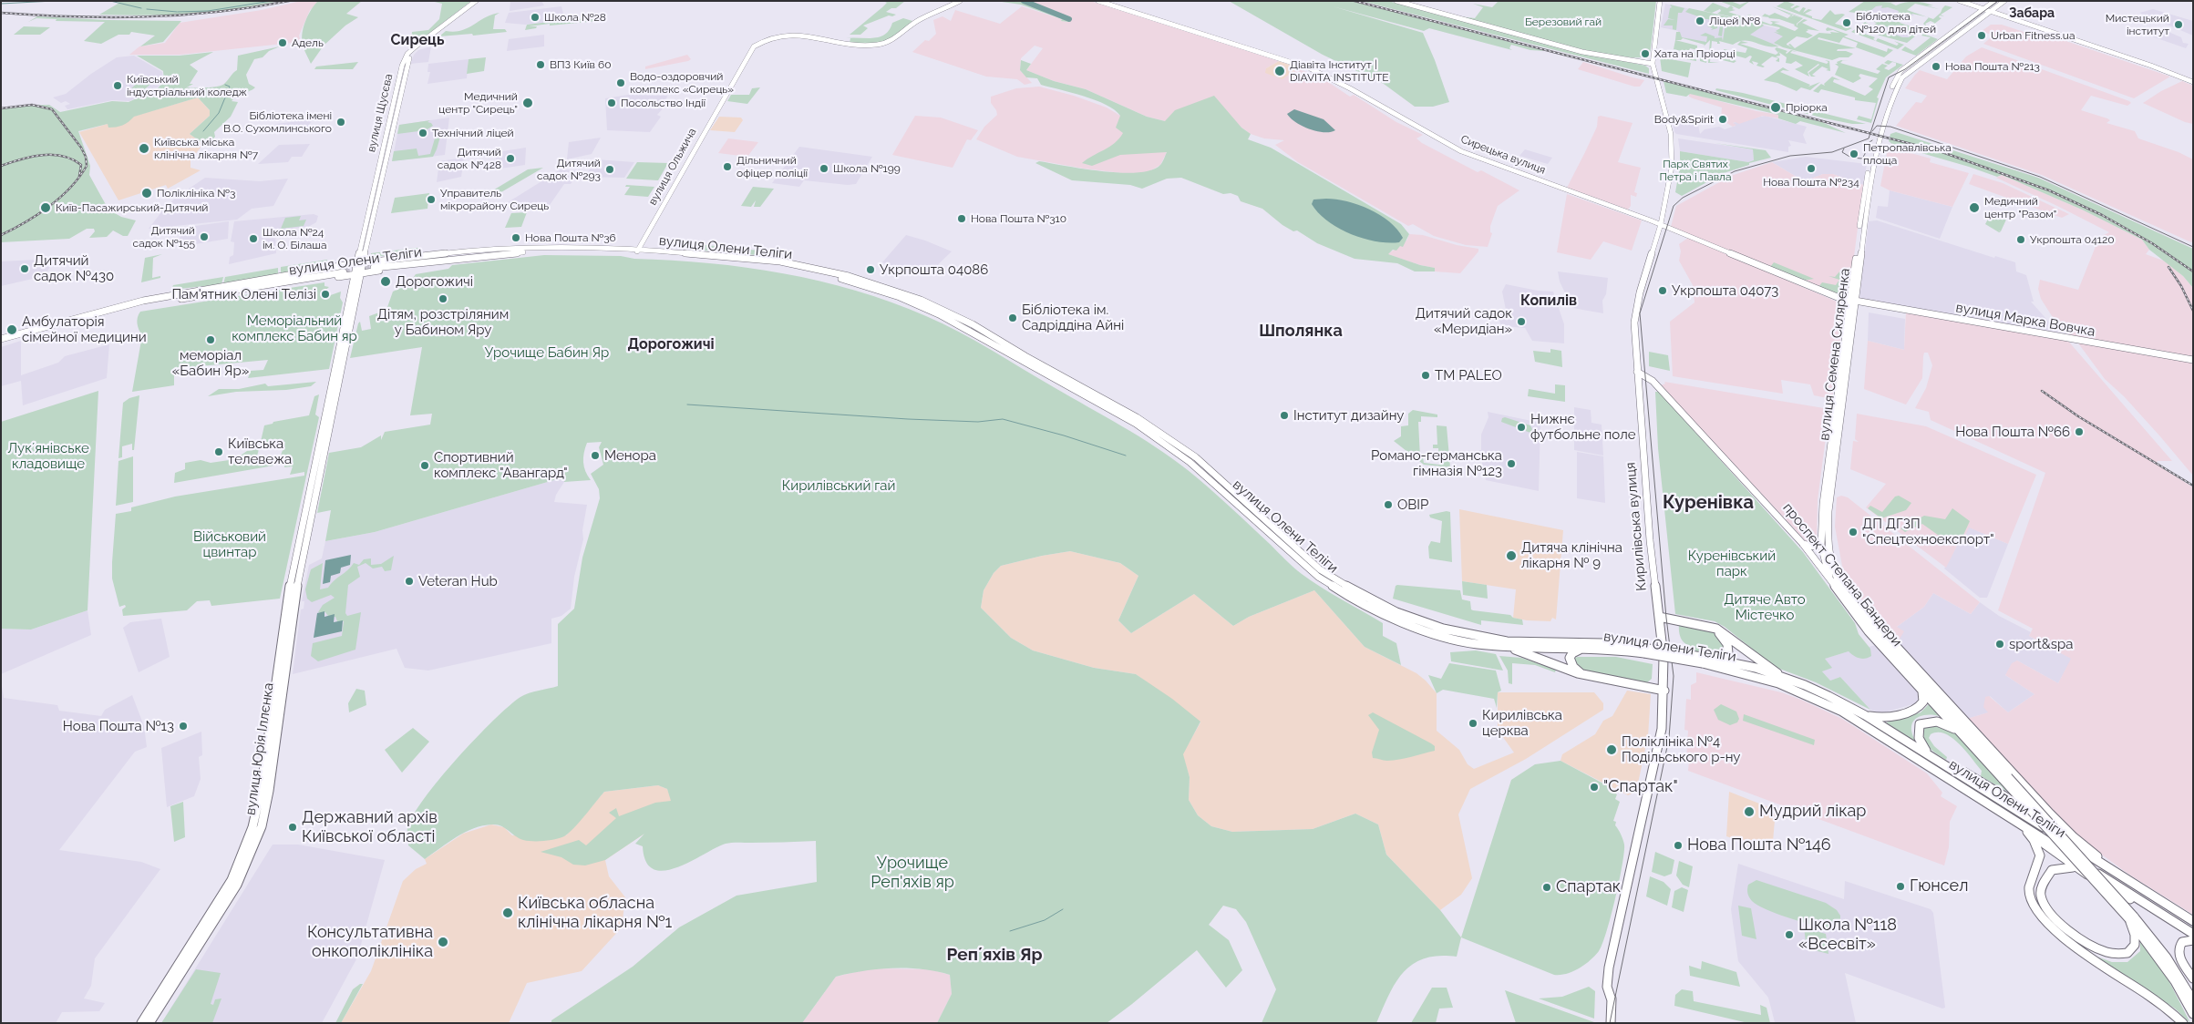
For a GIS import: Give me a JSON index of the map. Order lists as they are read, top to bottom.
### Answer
{
  "streets": {
    "main road": [
      "вулиця Щусєва",
      "Сирецька вулиця",
      "вулиця Ольжича",
      "вулиця Олени Теліги",
      "вулиця Марка Вовчка",
      "вулиця Семена Скляренка",
      "Кирилівська вулиця",
      "проспект Степана Бандери",
      "вулиця Юрія Іллєнка"
    ]
  },
  "crossings": [
    ["вулиця Щусєва", "вулиця Олени Теліги"],
    ["вулиця Щусєва", "вулиця Юрія Іллєнка"],
    ["Сирецька вулиця", "вулиця Марка Вовчка"],
    ["Сирецька вулиця", "вулиця Семена Скляренка"],
    ["Сирецька вулиця", "Кирилівська вулиця"],
    ["вулиця Ольжича", "вулиця Олени Теліги"],
    ["вулиця Олени Теліги", "вулиця Юрія Іллєнка"],
    ["вулиця Марка Вовчка", "вулиця Семена Скляренка"],
    ["вулиця Семена Скляренка", "проспект Степана Бандери"],
    ["Кирилівська вулиця", "проспект Степана Бандери"]
  ],
  "districts": [
    "Забара",
    "Сирець",
    "Копилів",
    "Шполянка",
    "Дорогожичі",
    "Куренівка",
    "Репʼяхів Яр"
  ],
  "parks": [
    "Березовий гай",
    "Парк Святих Петра і Павла",
    "Меморіальний комплекс Бабин яр",
    "Урочище Бабин Яр",
    "Лукʼянівське кладовище",
    "Кирилівський гай",
    "Військовий цвинтар",
    "Куренівський парк",
    "Дитяче Авто Містечко",
    "Урочище Реп'яхів яр"
  ],
  "places": [
    "Школа №28",
    "Ліцей №8",
    "Бібліотека №120 для дітей",
    "Мистецький інститут",
    "Urban Fitness.ua",
    "Адель",
    "Хата на Пріорці",
    "ВПЗ Київ 60",
    "Нова Пошта №213",
    "Діавіта Інститут | DIAVITA INSTITUTE",
    "Водо-оздоровчий комплекс «Сирець»",
    "Київський індустріальний коледж",
    "Медичний центр \"Сирець\"",
    "Посольство Індії",
    "Пріорка",
    "Body&Spirit",
    "Бібліотека імені В.О. Сухомлинського",
    "Технічний ліцей",
    "Київська міська клінічна лікарня №7",
    "Петропавлівська площа",
    "Дитячий садок №428",
    "Дільничний офіцер поліції",
    "Школа №199",
    "Нова Пошта №234",
    "Дитячий садок №293",
    "Поліклініка №3",
    "Управитель мікрорайону Сирець",
    "Київ-Пасажирський-Дитячий",
    "Медичний центр \"Разом\"",
    "Нова Пошта №310",
    "Дитячий садок №155",
    "Нова Пошта №36",
    "Школа №24 ім. О. Білаша",
    "Укрпошта 04120",
    "Дитячий садок №430",
    "Укрпошта 04086",
    "Дорогожичі",
    "Укрпошта 04073",
    "Пам'ятник Олені Телізі",
    "Дітям, розстріляним у Бабином Яру",
    "Бібліотека ім. Садріддіна Айні",
    "Дитячий садок «Меридіан»",
    "Амбулаторія сімейної медицини",
    "меморіал «Бабин Яр»",
    "ТМ PALEO",
    "Інститут дизайну",
    "Нижнє футбольне поле",
    "Нова Пошта №66",
    "Київська телевежа",
    "Менора",
    "Романо-германська гімназія №123",
    "Спортивний комплекс \"Авангард\"",
    "ОВІР",
    "ДП ДГЗП \"Спецтехноекспорт\"",
    "Дитяча клінічна лікарня № 9",
    "Veteran Hub",
    "sport&spa",
    "Кирилівська церква",
    "Нова Пошта №13",
    "Поліклініка №4 Подільського р-ну",
    "\"Спартак\"",
    "Мудрий лікар",
    "Державний архів Київської області",
    "Нова Пошта №146",
    "Гюнсел",
    "Спартак",
    "Київська обласна клінічна лікарня №1",
    "Школа №118 «Всесвіт»",
    "Консультативна онкополіклініка"
  ]
}
